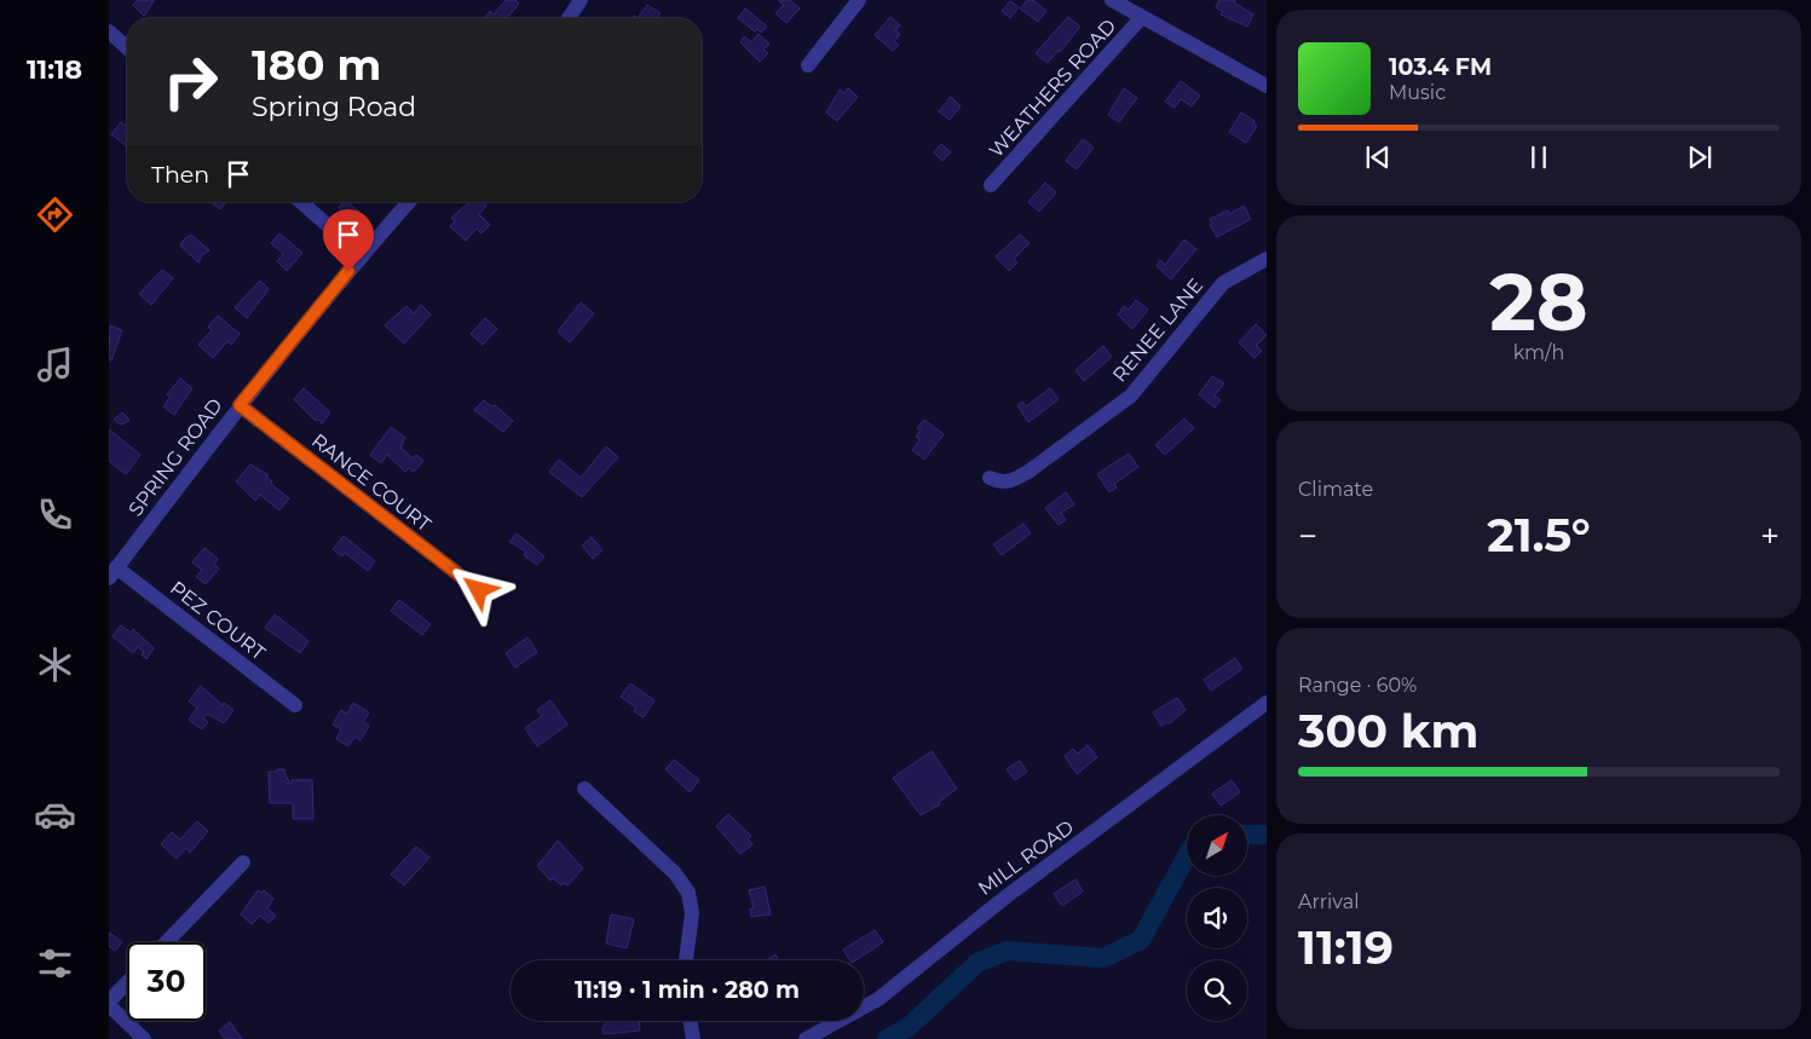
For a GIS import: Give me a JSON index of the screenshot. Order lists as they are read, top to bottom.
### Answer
{
  "streets": {
    "street": [
      "WEATHERS ROAD",
      "RENEE LANE",
      "SPRING ROAD",
      "RANCE COURT",
      "PEZ COURT",
      "MILL ROAD"
    ]
  },
  "crossings": [
    ["SPRING ROAD", "RANCE COURT"],
    ["SPRING ROAD", "PEZ COURT"]
  ],
  "north": "top right",
  "page": {
    "tabs": "11:18",
    "turn": ["180 m", "Spring Road"],
    "song": ["103.4 FM", "Music"],
    "then": "Then",
    "tile": [
      ["28", "km/h"],
      "Climate",
      ["Range · 60%", "300 km"],
      ["Arrival", "11:19"]
    ],
    "heat": ["−", "21.5°", "+"],
    "limit": "30",
    "trip": "11:19 · 1 min · 280 m"
  }
}
